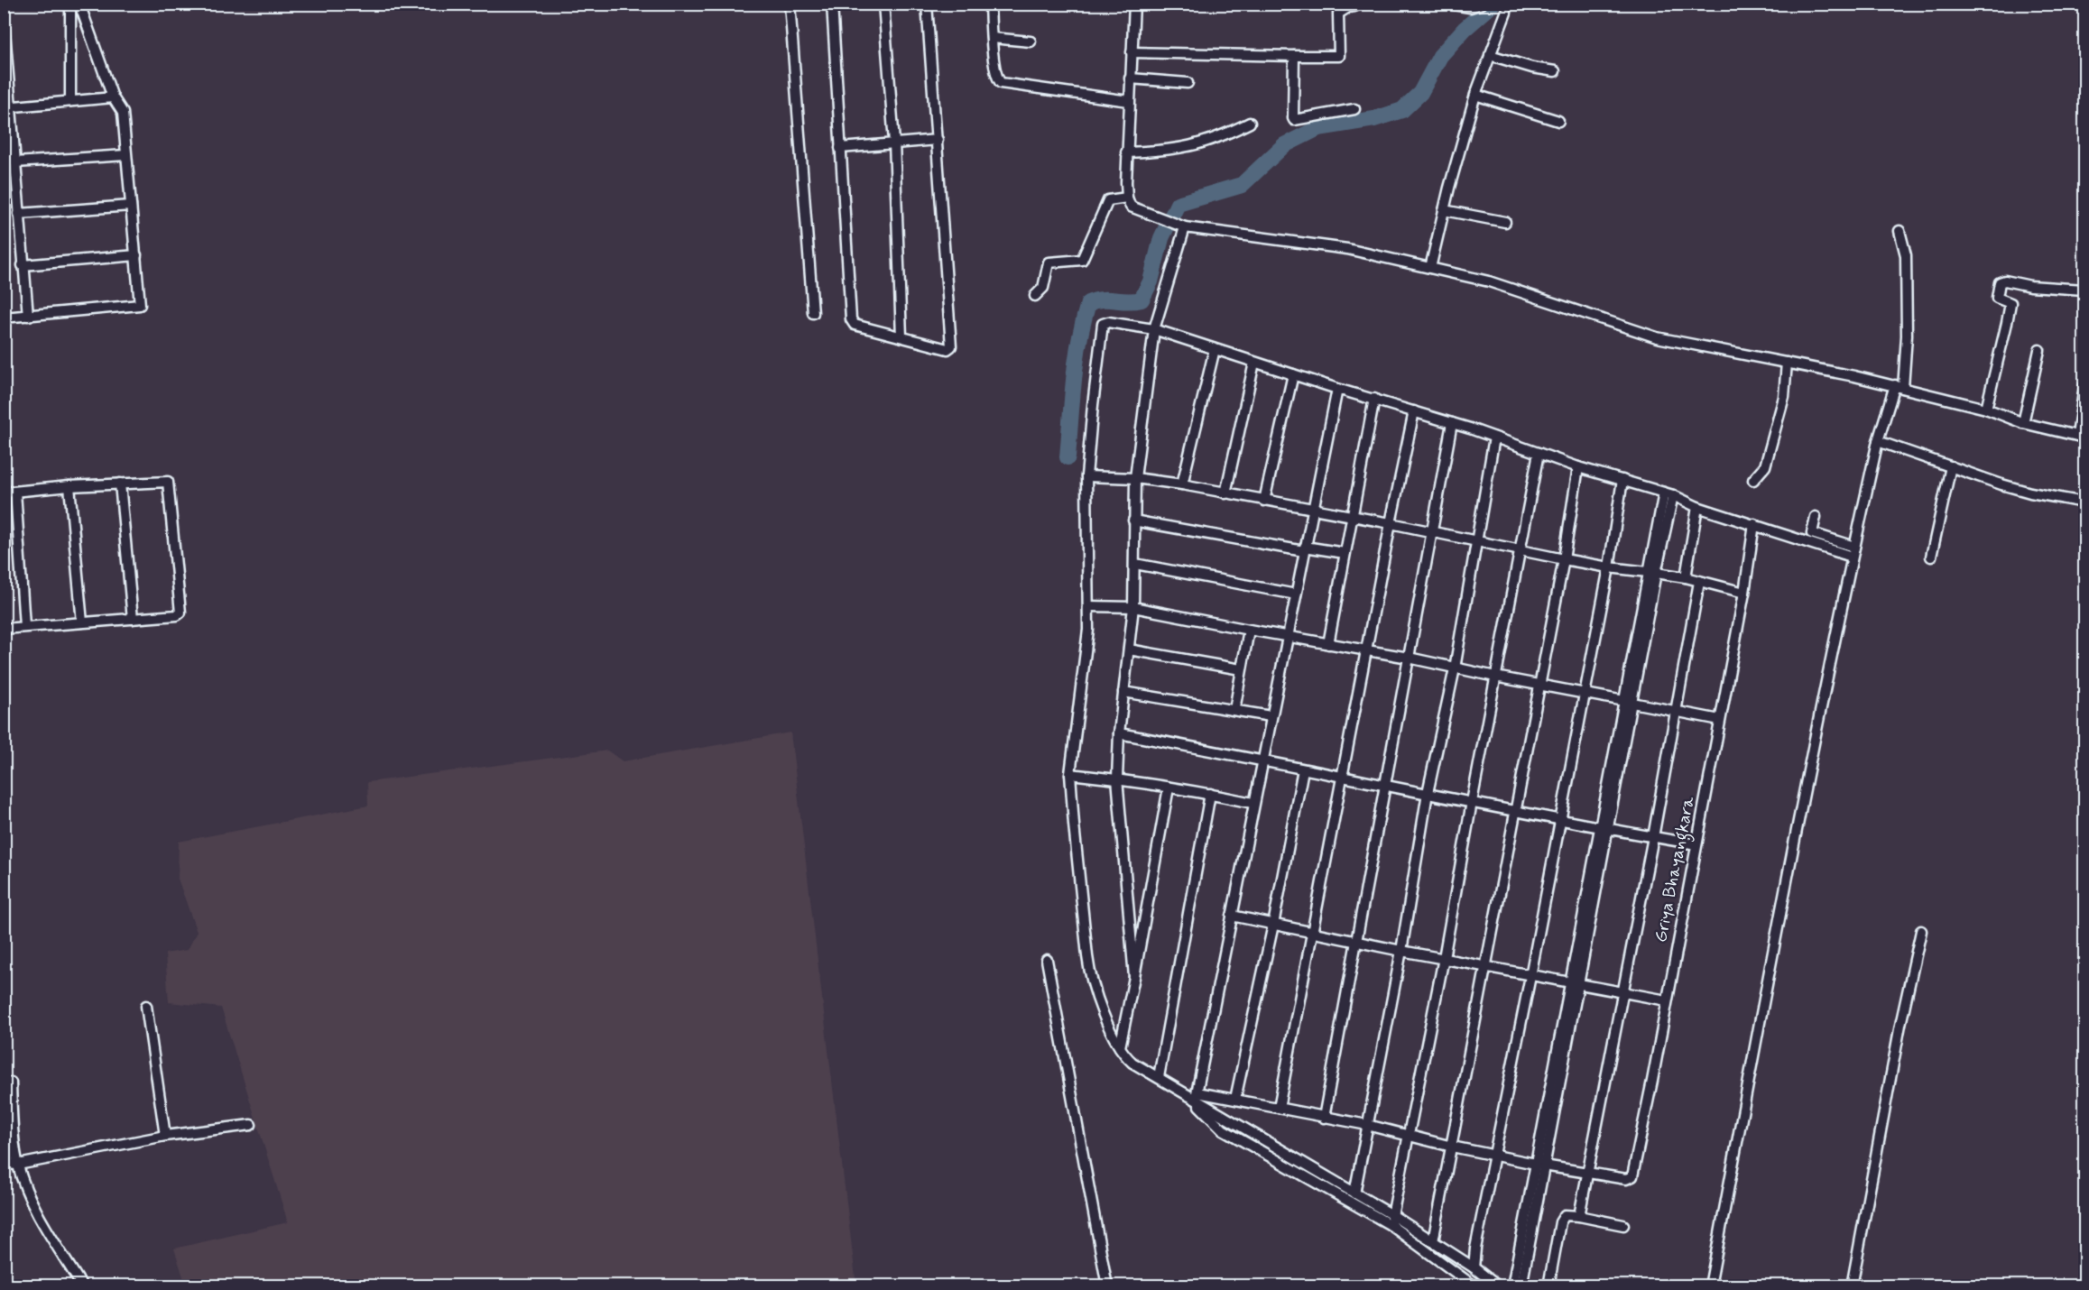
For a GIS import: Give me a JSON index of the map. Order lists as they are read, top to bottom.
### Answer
{
  "streets": {
    "street": ["Griya Bhayangkara"]
  }
}
